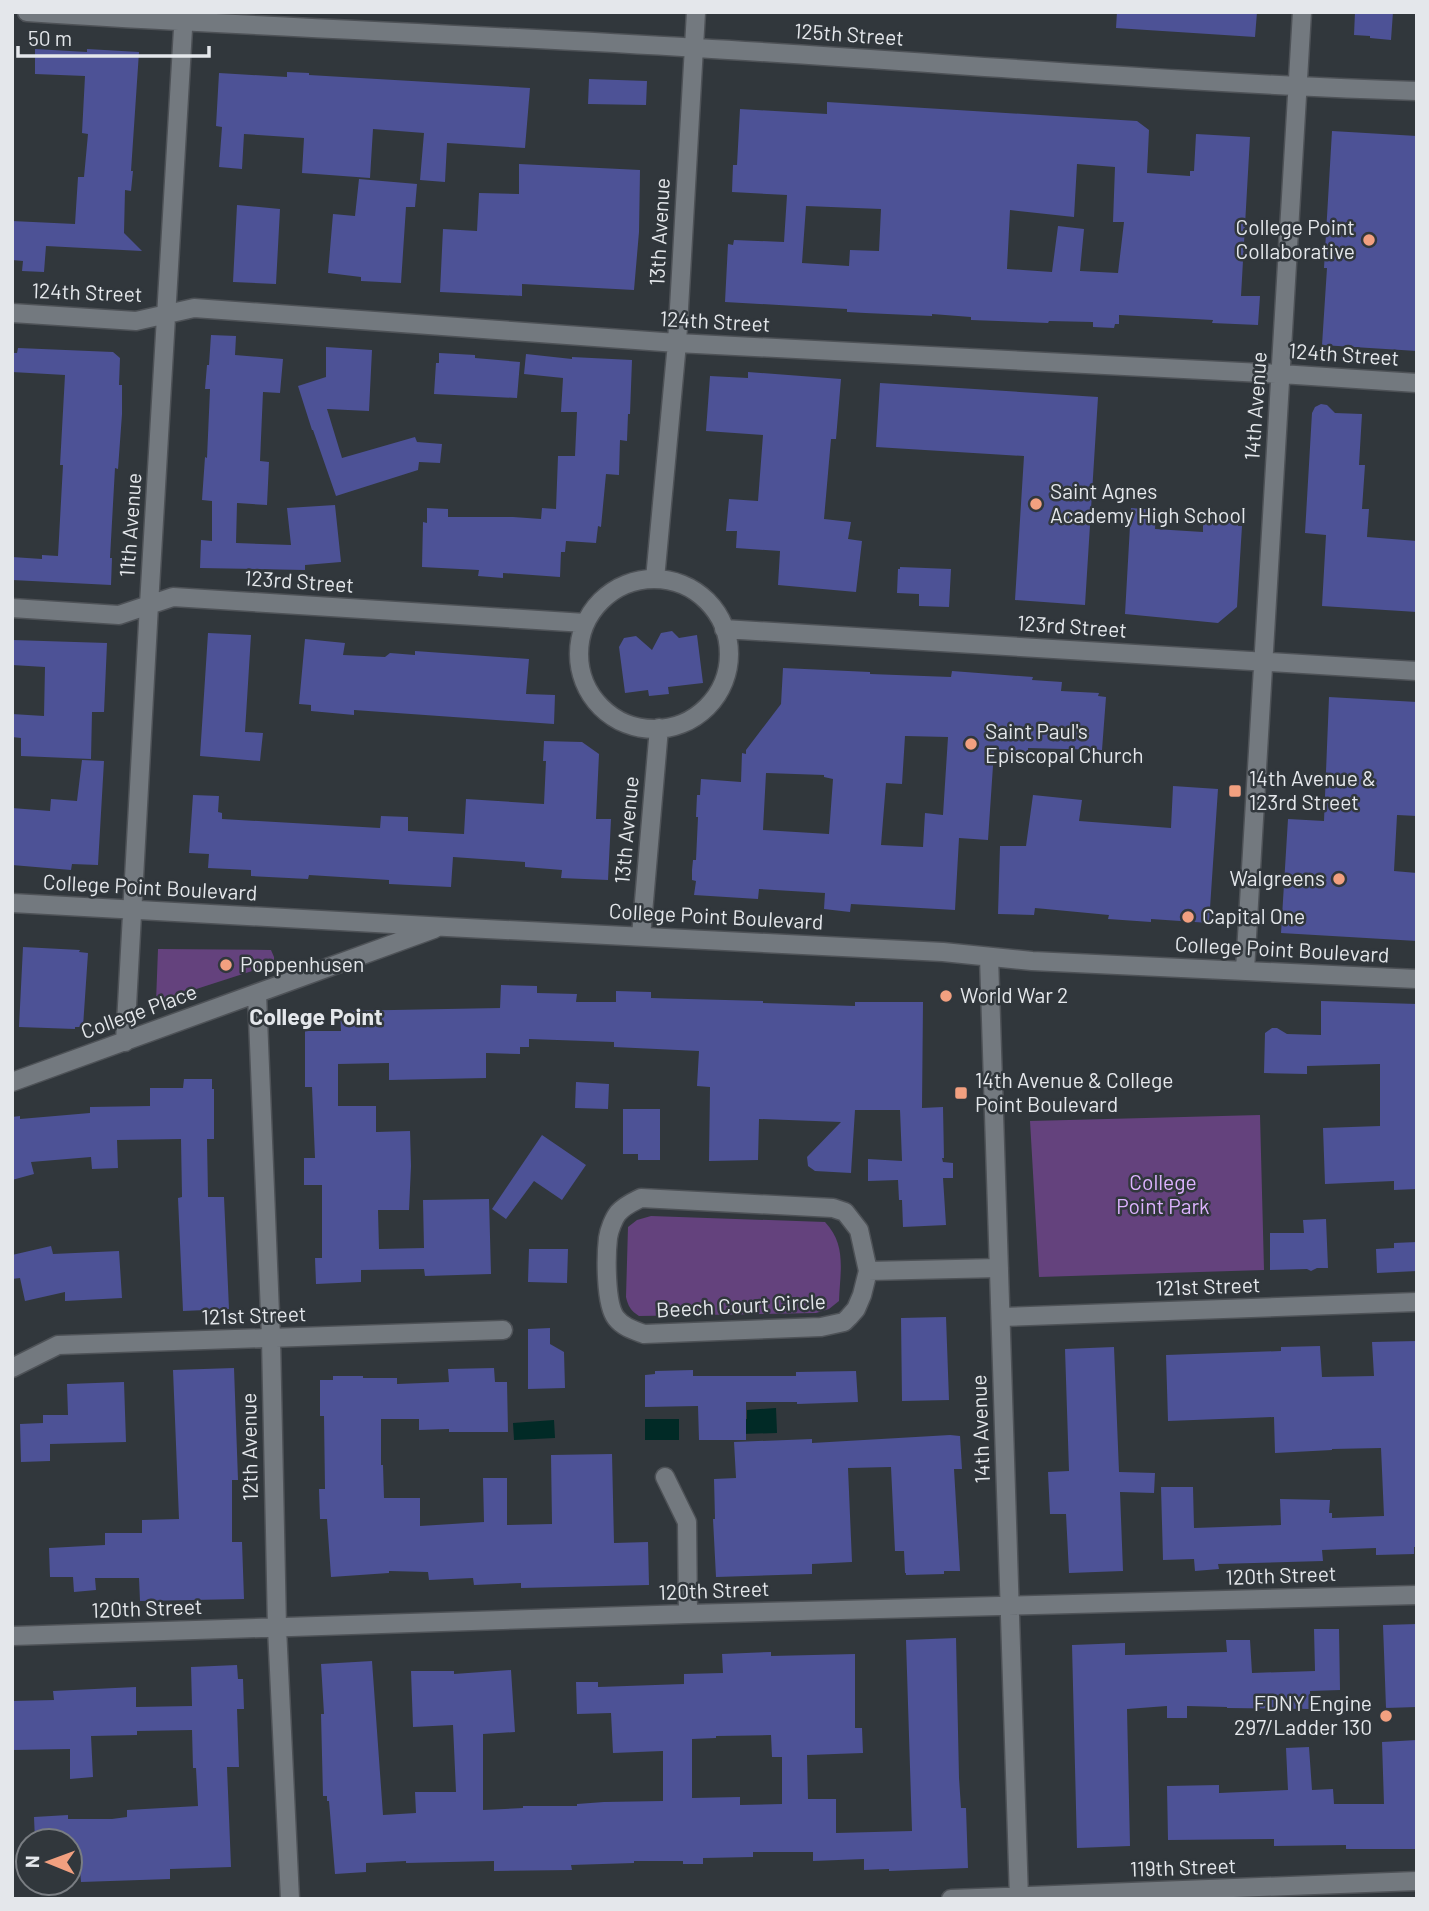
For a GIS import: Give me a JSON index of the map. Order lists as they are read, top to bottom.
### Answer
{
  "streets": {
    "street": [
      "125th Street",
      "13th Avenue",
      "124th Street",
      "14th Avenue",
      "11th Avenue",
      "123rd Street",
      "College Point Boulevard",
      "College Place",
      "121st Street",
      "Beech Court Circle",
      "12th Avenue",
      "120th Street",
      "119th Street"
    ]
  },
  "crossings": [
    ["125th Street", "13th Avenue"],
    ["125th Street", "14th Avenue"],
    ["125th Street", "11th Avenue"],
    ["13th Avenue", "124th Street"],
    ["13th Avenue", "123rd Street"],
    ["13th Avenue", "College Point Boulevard"],
    ["124th Street", "14th Avenue"],
    ["124th Street", "11th Avenue"],
    ["14th Avenue", "123rd Street"],
    ["14th Avenue", "College Point Boulevard"],
    ["14th Avenue", "121st Street"],
    ["14th Avenue", "120th Street"],
    ["14th Avenue", "119th Street"],
    ["11th Avenue", "123rd Street"],
    ["11th Avenue", "College Point Boulevard"],
    ["11th Avenue", "College Place"],
    ["College Point Boulevard", "College Place"],
    ["College Place", "12th Avenue"],
    ["121st Street", "12th Avenue"],
    ["12th Avenue", "120th Street"]
  ],
  "districts": ["College Point"],
  "parks": ["College Point Park"],
  "places": {
    "other": [
      "College Point Collaborative",
      "Saint Agnes Academy High School",
      "Saint Paul's Episcopal Church",
      "Walgreens",
      "Capital One",
      "Poppenhusen",
      "World War 2",
      "FDNY Engine 297/Ladder 130"
    ],
    "transit": ["14th Avenue & 123rd Street", "14th Avenue & College Point Boulevard"]
  },
  "scale_bar": "50 m",
  "north": "left"
}
